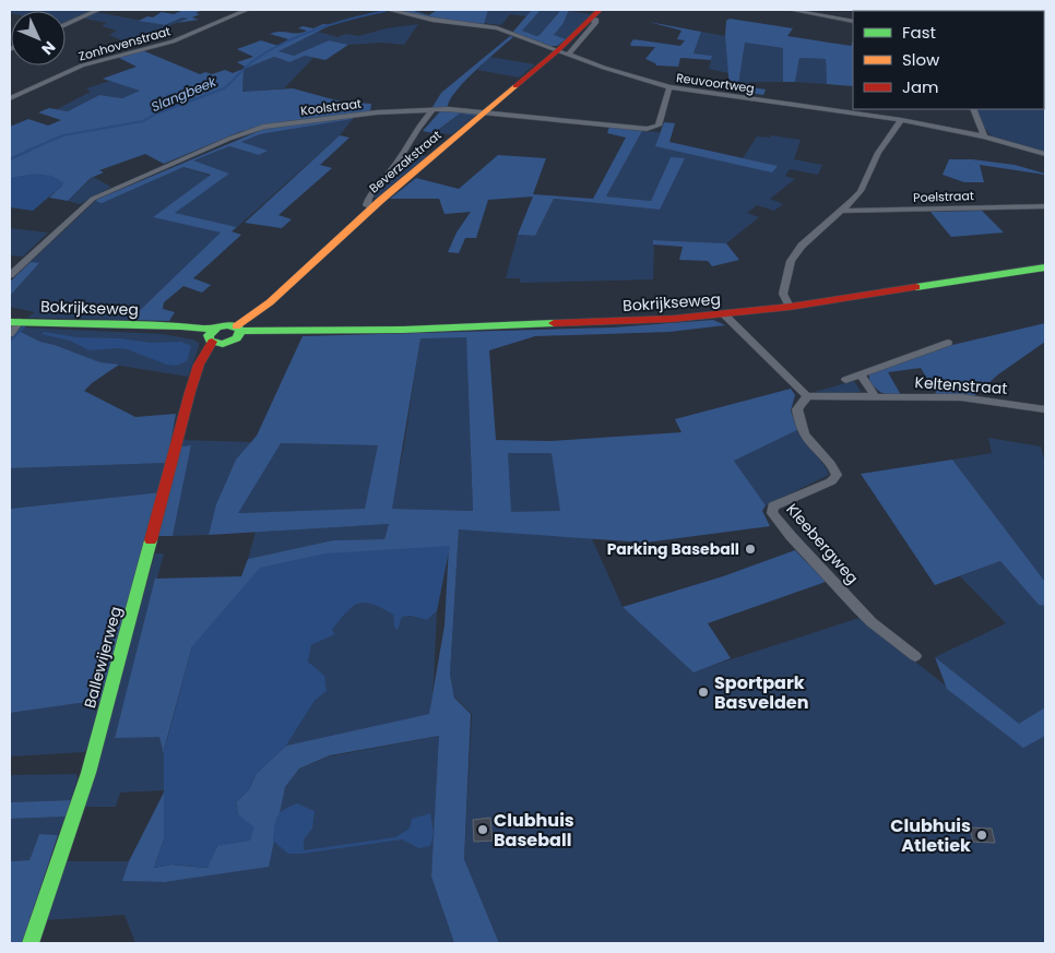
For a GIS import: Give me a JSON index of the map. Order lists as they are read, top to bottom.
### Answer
{
  "streets": {
    "street": [
      "Zonhovenstraat",
      "Reuvoortweg",
      "Koolstraat",
      "Beverzakstraat",
      "Poelstraat",
      "Bokrijkseweg",
      "Keltenstraat",
      "Kleebergweg",
      "Ballewijerweg"
    ]
  },
  "crossings": [
    ["Reuvoortweg", "Koolstraat"],
    ["Reuvoortweg", "Beverzakstraat"],
    ["Koolstraat", "Beverzakstraat"],
    ["Beverzakstraat", "Bokrijkseweg"],
    ["Bokrijkseweg", "Ballewijerweg"],
    ["Keltenstraat", "Kleebergweg"]
  ],
  "water": ["Slangbeek"],
  "places": [
    "Parking Baseball",
    "Sportpark Basvelden",
    "Clubhuis Baseball",
    "Clubhuis Atletiek"
  ],
  "legend": ["Fast", "Slow", "Jam"],
  "north": "bottom right"
}
